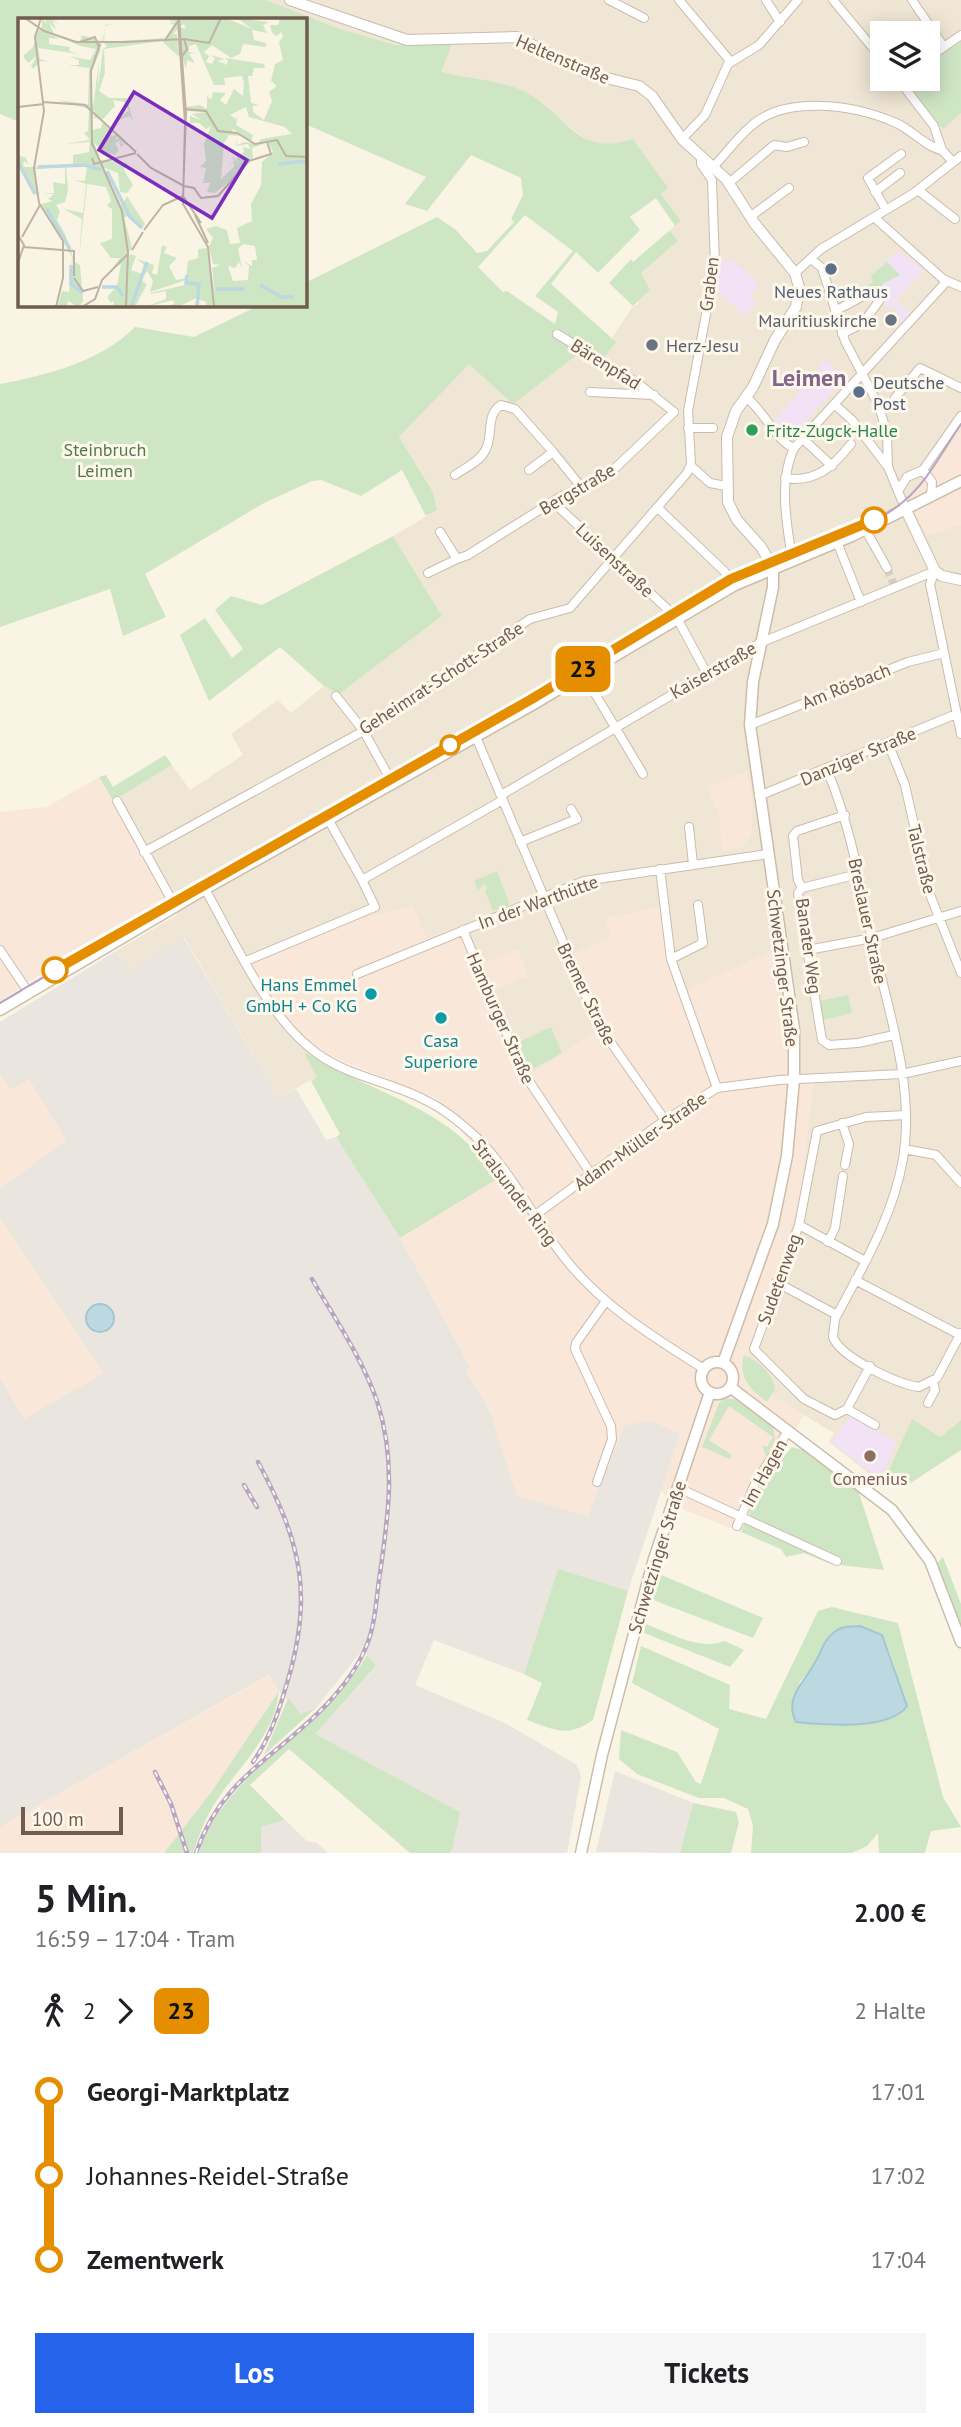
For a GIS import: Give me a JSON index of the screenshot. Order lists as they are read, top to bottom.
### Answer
{
  "streets": {
    "main road": ["Schwetzinger Straße"],
    "street": [
      "Heltenstraße",
      "Graben",
      "Bärenpfad",
      "Bergstraße",
      "Luisenstraße",
      "Kaiserstraße",
      "Geheimrat-Schott-Straße",
      "Am Rösbach",
      "Danziger Straße",
      "Talstraße",
      "In der Warthütte",
      "Breslauer Straße",
      "Banater Weg",
      "Bremer Straße",
      "Hamburger Straße",
      "Adam-Müller-Straße",
      "Stralsunder Ring",
      "Sudetenweg",
      "Im Hagen"
    ]
  },
  "crossings": [
    ["Heltenstraße", "Graben"],
    ["Bärenpfad", "Bergstraße"],
    ["Bergstraße", "Luisenstraße"],
    ["Luisenstraße", "Kaiserstraße"],
    ["Luisenstraße", "Geheimrat-Schott-Straße"],
    ["Kaiserstraße", "Schwetzinger Straße"],
    ["Kaiserstraße", "Bremer Straße"],
    ["Am Rösbach", "Schwetzinger Straße"],
    ["Danziger Straße", "Talstraße"],
    ["Danziger Straße", "Breslauer Straße"],
    ["Danziger Straße", "Schwetzinger Straße"],
    ["In der Warthütte", "Schwetzinger Straße"],
    ["In der Warthütte", "Bremer Straße"],
    ["In der Warthütte", "Hamburger Straße"],
    ["Breslauer Straße", "Banater Weg"],
    ["Breslauer Straße", "Adam-Müller-Straße"],
    ["Breslauer Straße", "Sudetenweg"],
    ["Schwetzinger Straße", "Adam-Müller-Straße"],
    ["Schwetzinger Straße", "Stralsunder Ring"],
    ["Bremer Straße", "Adam-Müller-Straße"],
    ["Hamburger Straße", "Adam-Müller-Straße"],
    ["Adam-Müller-Straße", "Stralsunder Ring"]
  ],
  "districts": ["Leimen"],
  "parks": ["Steinbruch Leimen"],
  "places": [
    "Neues Rathaus",
    "Mauritiuskirche",
    "Herz-Jesu",
    "Deutsche Post",
    "Fritz-Zugck-Halle",
    "Hans Emmel GmbH + Co KG",
    "Casa Superiore",
    "Comenius"
  ],
  "lines": ["tram line 23"],
  "scale_bar": "100 m",
  "page": {
    "on_map": "23",
    "scale": "100 m",
    "heading": ["5 Min.", "16:59 – 17:04 · Tram", "2.00 €"],
    "legs": ["2", "23", "2 Halte"],
    "list": [
      {
        "name": "Georgi-Marktplatz",
        "value": "17:01"
      },
      {
        "name": "Johannes-Reidel-Straße",
        "value": "17:02"
      },
      {
        "name": "Zementwerk",
        "value": "17:04"
      }
    ],
    "buttons": ["Los", "Tickets"]
  }
}
